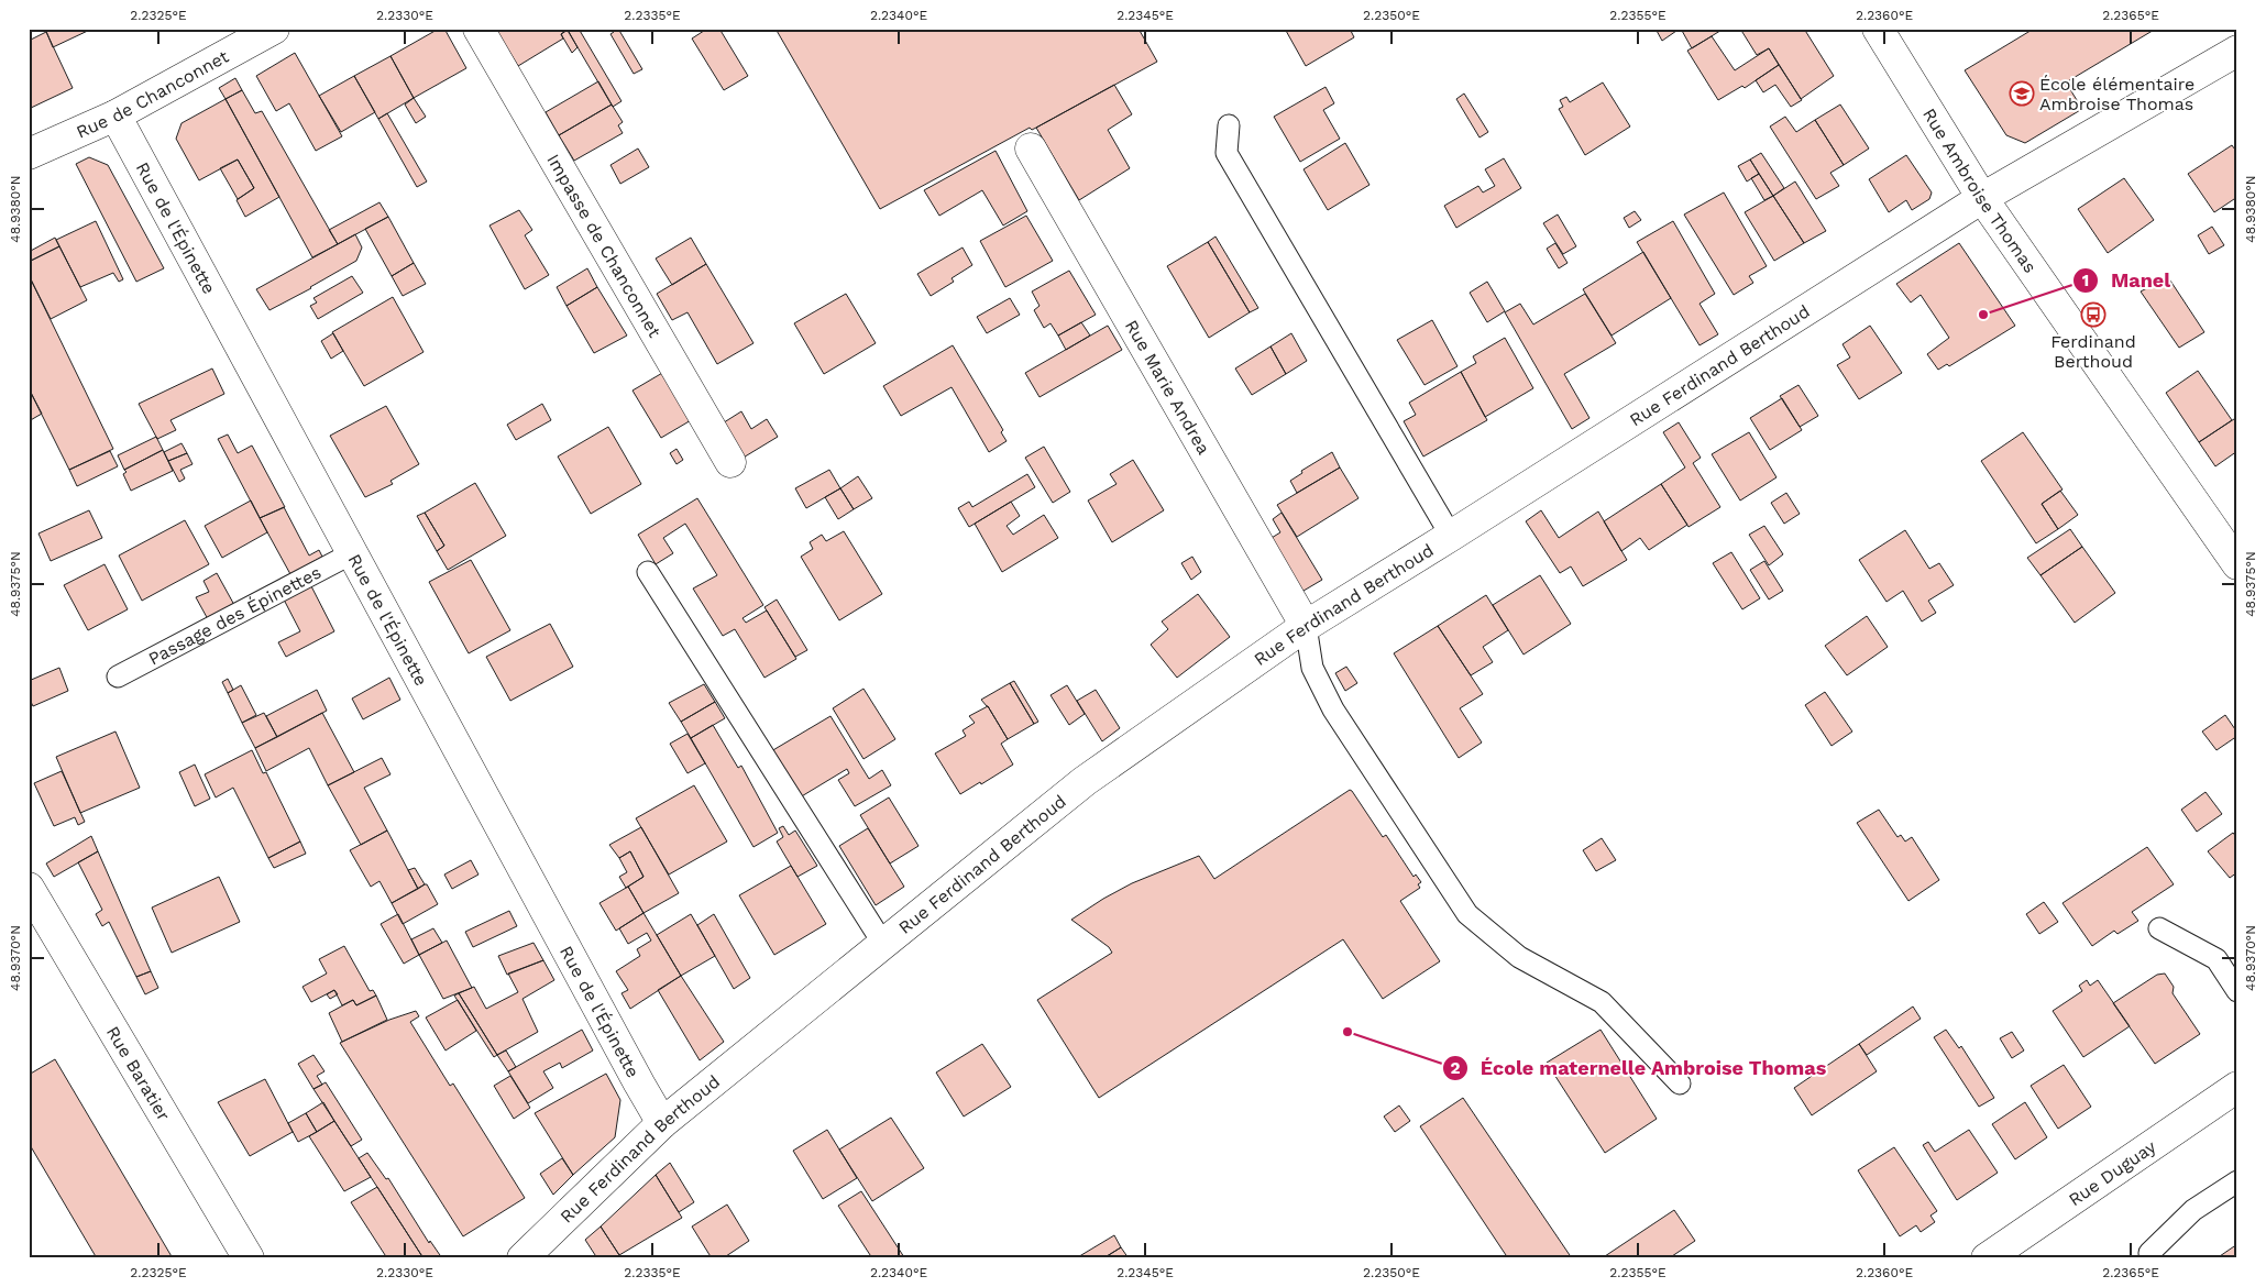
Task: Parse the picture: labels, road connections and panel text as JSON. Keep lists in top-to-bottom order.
{
  "streets": {
    "street": [
      "Rue de Chanconnet",
      "Rue Ambroise Thomas",
      "Rue de l'Épinette",
      "Impasse de Chanconnet",
      "Rue Ferdinand Berthoud",
      "Rue Marie Andrea",
      "Rue Baratier",
      "Rue Duguay"
    ],
    "lane": ["Passage des Épinettes"]
  },
  "crossings": [
    ["Rue de Chanconnet", "Rue de l'Épinette"],
    ["Rue Ambroise Thomas", "Rue Ferdinand Berthoud"],
    ["Rue de l'Épinette", "Rue Ferdinand Berthoud"],
    ["Rue de l'Épinette", "Passage des Épinettes"],
    ["Rue Ferdinand Berthoud", "Rue Marie Andrea"]
  ],
  "places": {
    "school or university": ["École élémentaire Ambroise Thomas"],
    "other": ["Manel", "École maternelle Ambroise Thomas"],
    "bus stop": ["Ferdinand Berthoud"]
  },
  "coordinates": [
    "2.2325°E",
    "2.2330°E",
    "2.2335°E",
    "2.2340°E",
    "2.2345°E",
    "2.2350°E",
    "2.2355°E",
    "2.2360°E",
    "2.2365°E",
    "48.9380°N",
    "48.9375°N",
    "48.9370°N"
  ]
}
